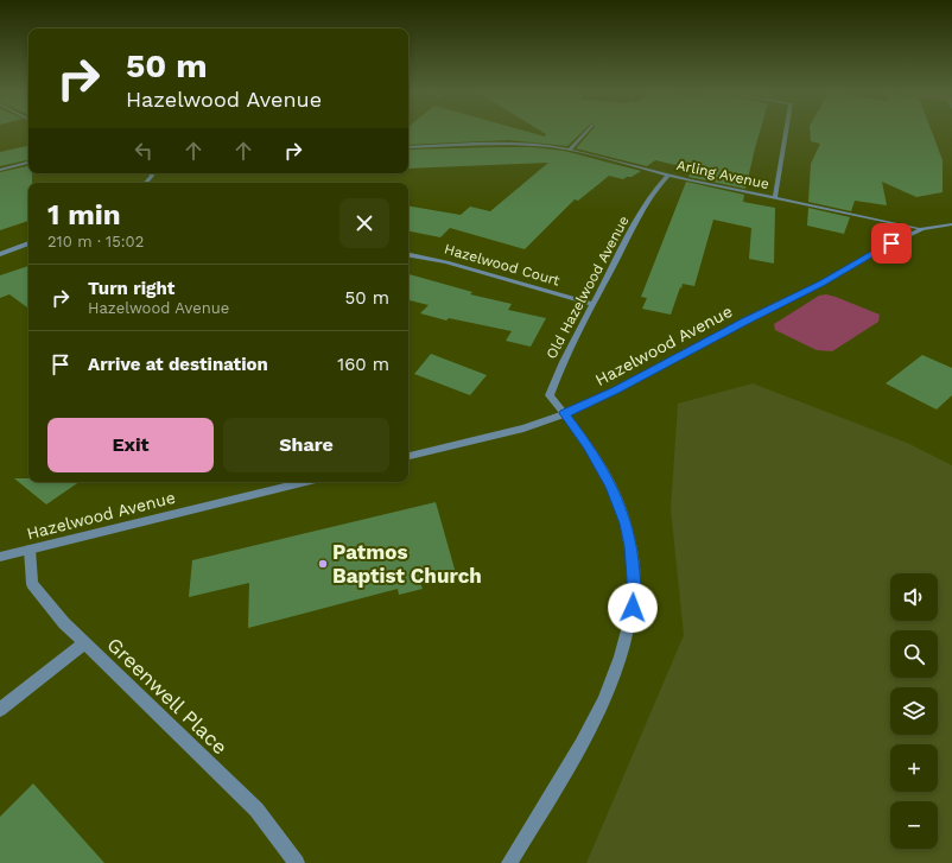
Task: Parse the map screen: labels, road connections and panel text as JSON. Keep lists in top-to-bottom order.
{
  "streets": {
    "street": [
      "Arling Avenue",
      "Hazelwood Court",
      "Old Hazelwood Avenue",
      "Hazelwood Avenue",
      "Greenwell Place"
    ]
  },
  "crossings": [
    ["Arling Avenue", "Old Hazelwood Avenue"],
    ["Arling Avenue", "Hazelwood Avenue"],
    ["Hazelwood Court", "Old Hazelwood Avenue"],
    ["Old Hazelwood Avenue", "Hazelwood Avenue"],
    ["Hazelwood Avenue", "Greenwell Place"]
  ],
  "places": ["Patmos Baptist Church"],
  "page": {
    "turn": ["50 m", "Hazelwood Avenue"],
    "heading": ["1 min", "210 m · 15:02"],
    "list": [
      {
        "name": "Turn right",
        "note": "Hazelwood Avenue",
        "value": "50 m"
      },
      {
        "name": "Arrive at destination",
        "value": "160 m"
      }
    ],
    "buttons": ["Exit", "Share"],
    "map_buttons": ["+", "−"]
  }
}
